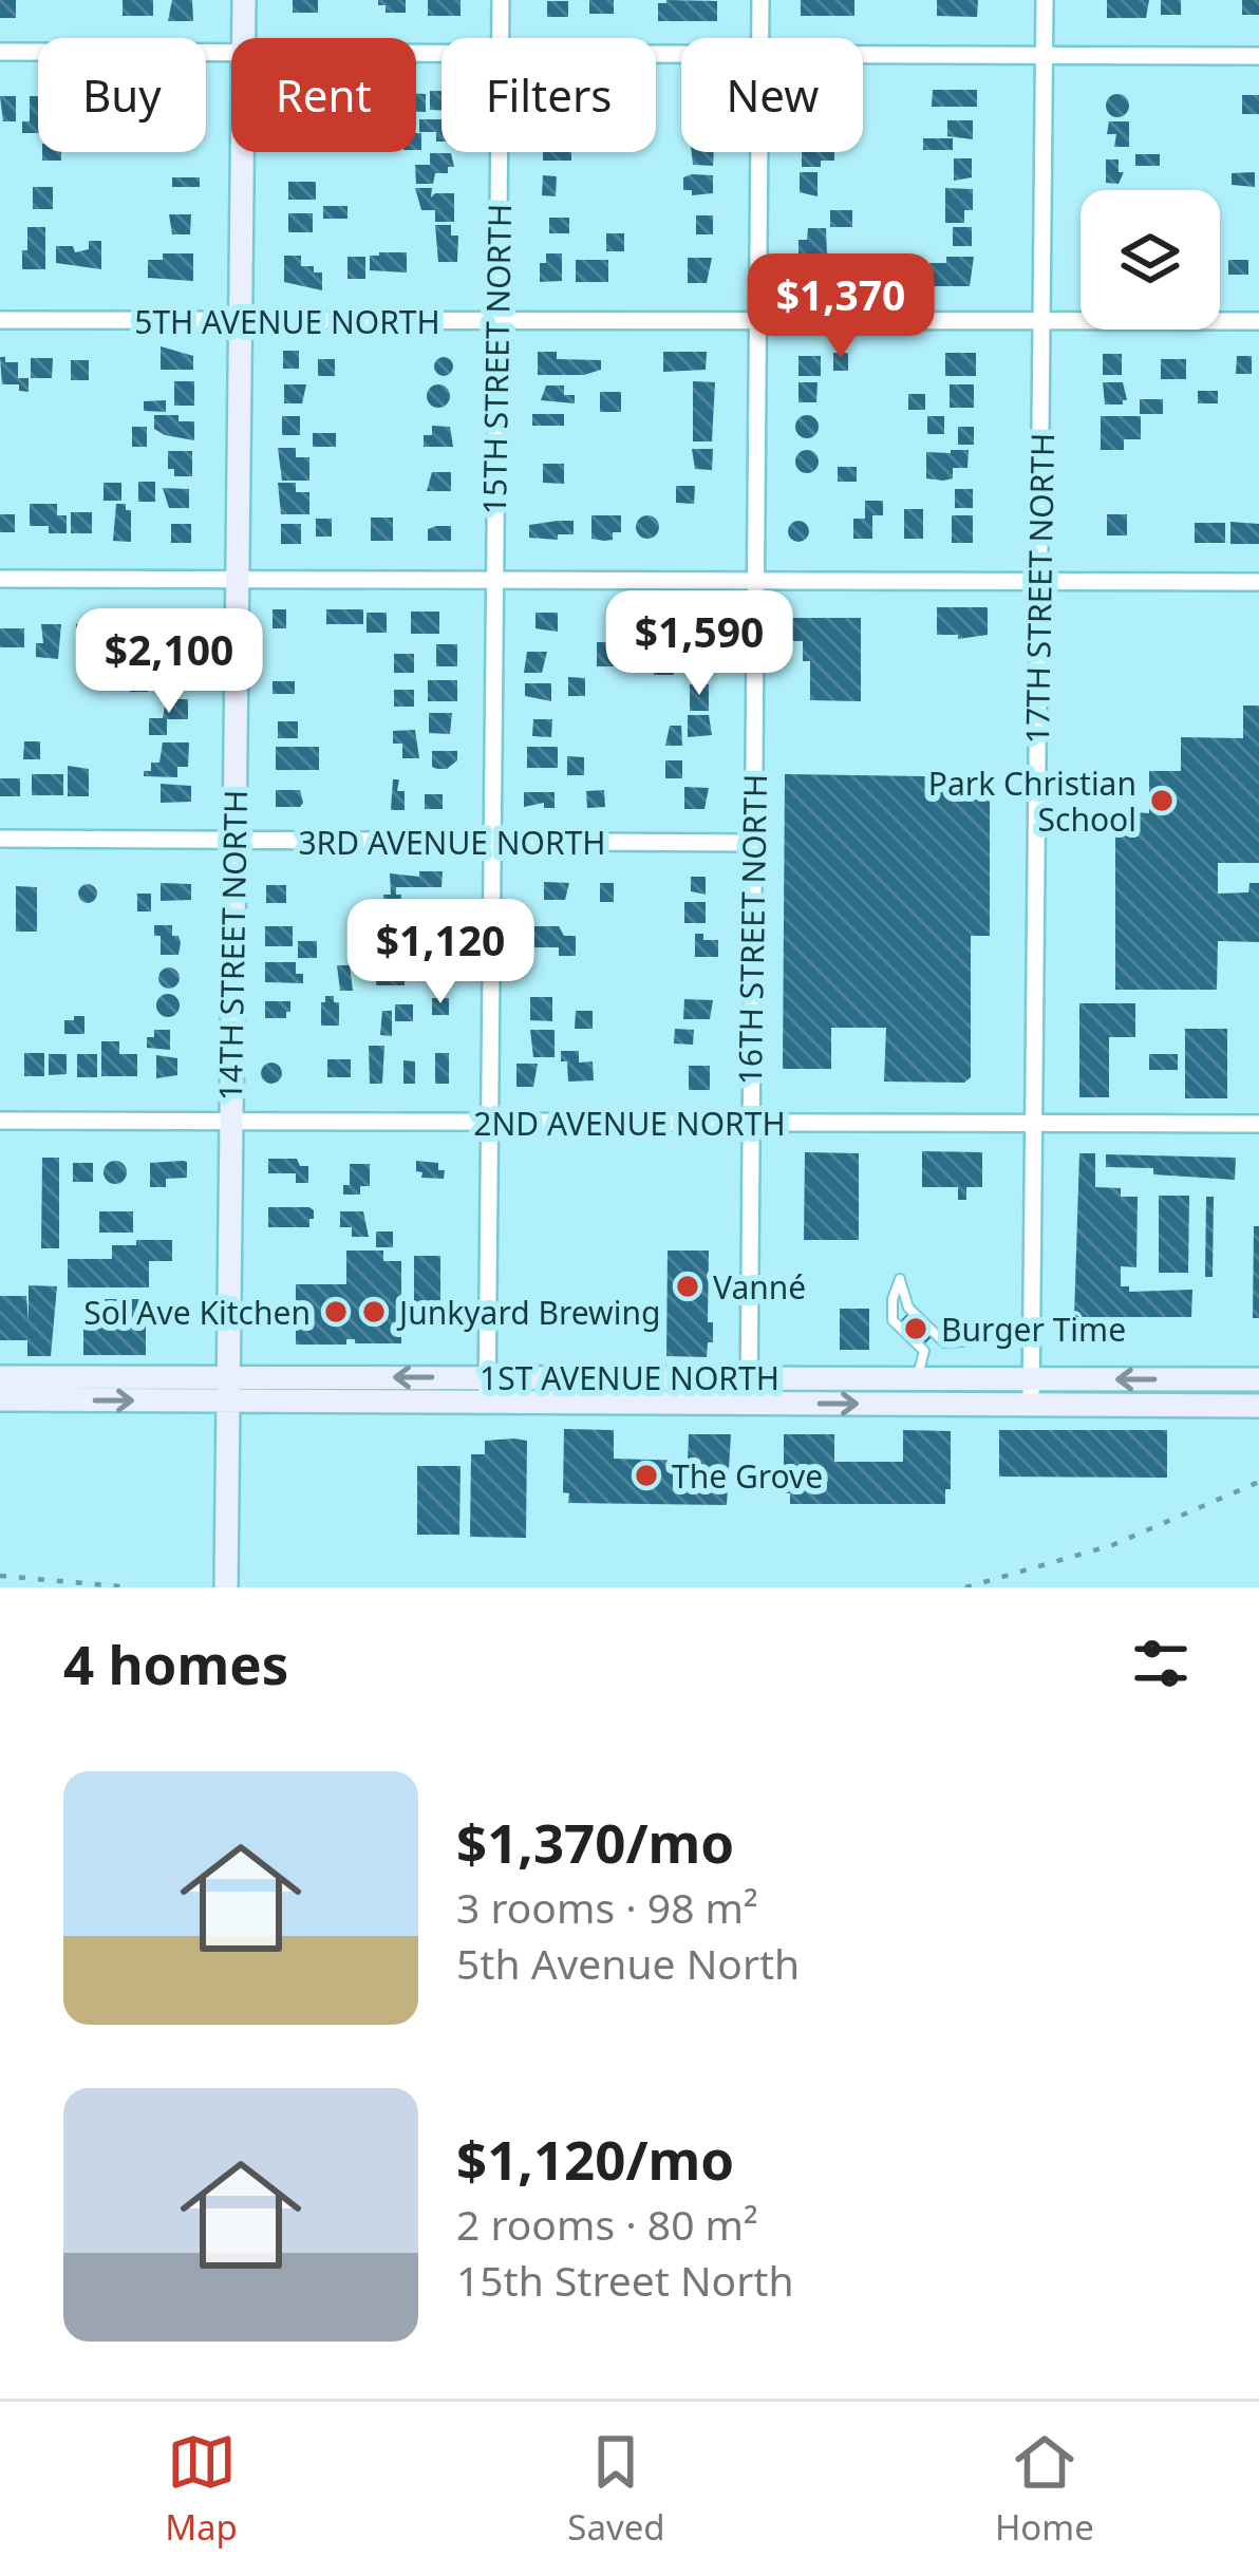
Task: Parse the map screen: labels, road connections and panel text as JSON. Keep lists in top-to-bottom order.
{
  "streets": {
    "main road": ["14TH STREET NORTH", "1ST AVENUE NORTH"],
    "street": [
      "5TH AVENUE NORTH",
      "15TH STREET NORTH",
      "17TH STREET NORTH",
      "3RD AVENUE NORTH",
      "16TH STREET NORTH",
      "2ND AVENUE NORTH"
    ]
  },
  "crossings": [
    ["5TH AVENUE NORTH", "15TH STREET NORTH"],
    ["5TH AVENUE NORTH", "17TH STREET NORTH"],
    ["5TH AVENUE NORTH", "16TH STREET NORTH"],
    ["5TH AVENUE NORTH", "14TH STREET NORTH"],
    ["15TH STREET NORTH", "3RD AVENUE NORTH"],
    ["15TH STREET NORTH", "2ND AVENUE NORTH"],
    ["15TH STREET NORTH", "1ST AVENUE NORTH"],
    ["17TH STREET NORTH", "2ND AVENUE NORTH"],
    ["17TH STREET NORTH", "1ST AVENUE NORTH"],
    ["3RD AVENUE NORTH", "16TH STREET NORTH"],
    ["3RD AVENUE NORTH", "14TH STREET NORTH"],
    ["16TH STREET NORTH", "2ND AVENUE NORTH"],
    ["16TH STREET NORTH", "1ST AVENUE NORTH"],
    ["14TH STREET NORTH", "2ND AVENUE NORTH"],
    ["14TH STREET NORTH", "1ST AVENUE NORTH"]
  ],
  "places": [
    "Park Christian School",
    "Vanné",
    "Sol Ave Kitchen",
    "Junkyard Brewing",
    "Burger Time",
    "The Grove"
  ],
  "page": {
    "chip": [
      "Buy",
      "Rent",
      "Filters",
      "New"
    ],
    "price": [
      "$1,370",
      "$1,590",
      "$2,100",
      "$1,120"
    ],
    "heading": "4 homes",
    "list": [
      {
        "name": "$1,370/mo",
        "note": "3 rooms · 98 m² · 5th Avenue North"
      },
      {
        "name": "$1,120/mo",
        "note": "2 rooms · 80 m² · 15th Street North"
      }
    ],
    "tabs": ["Map", "Saved", "Home"]
  }
}
